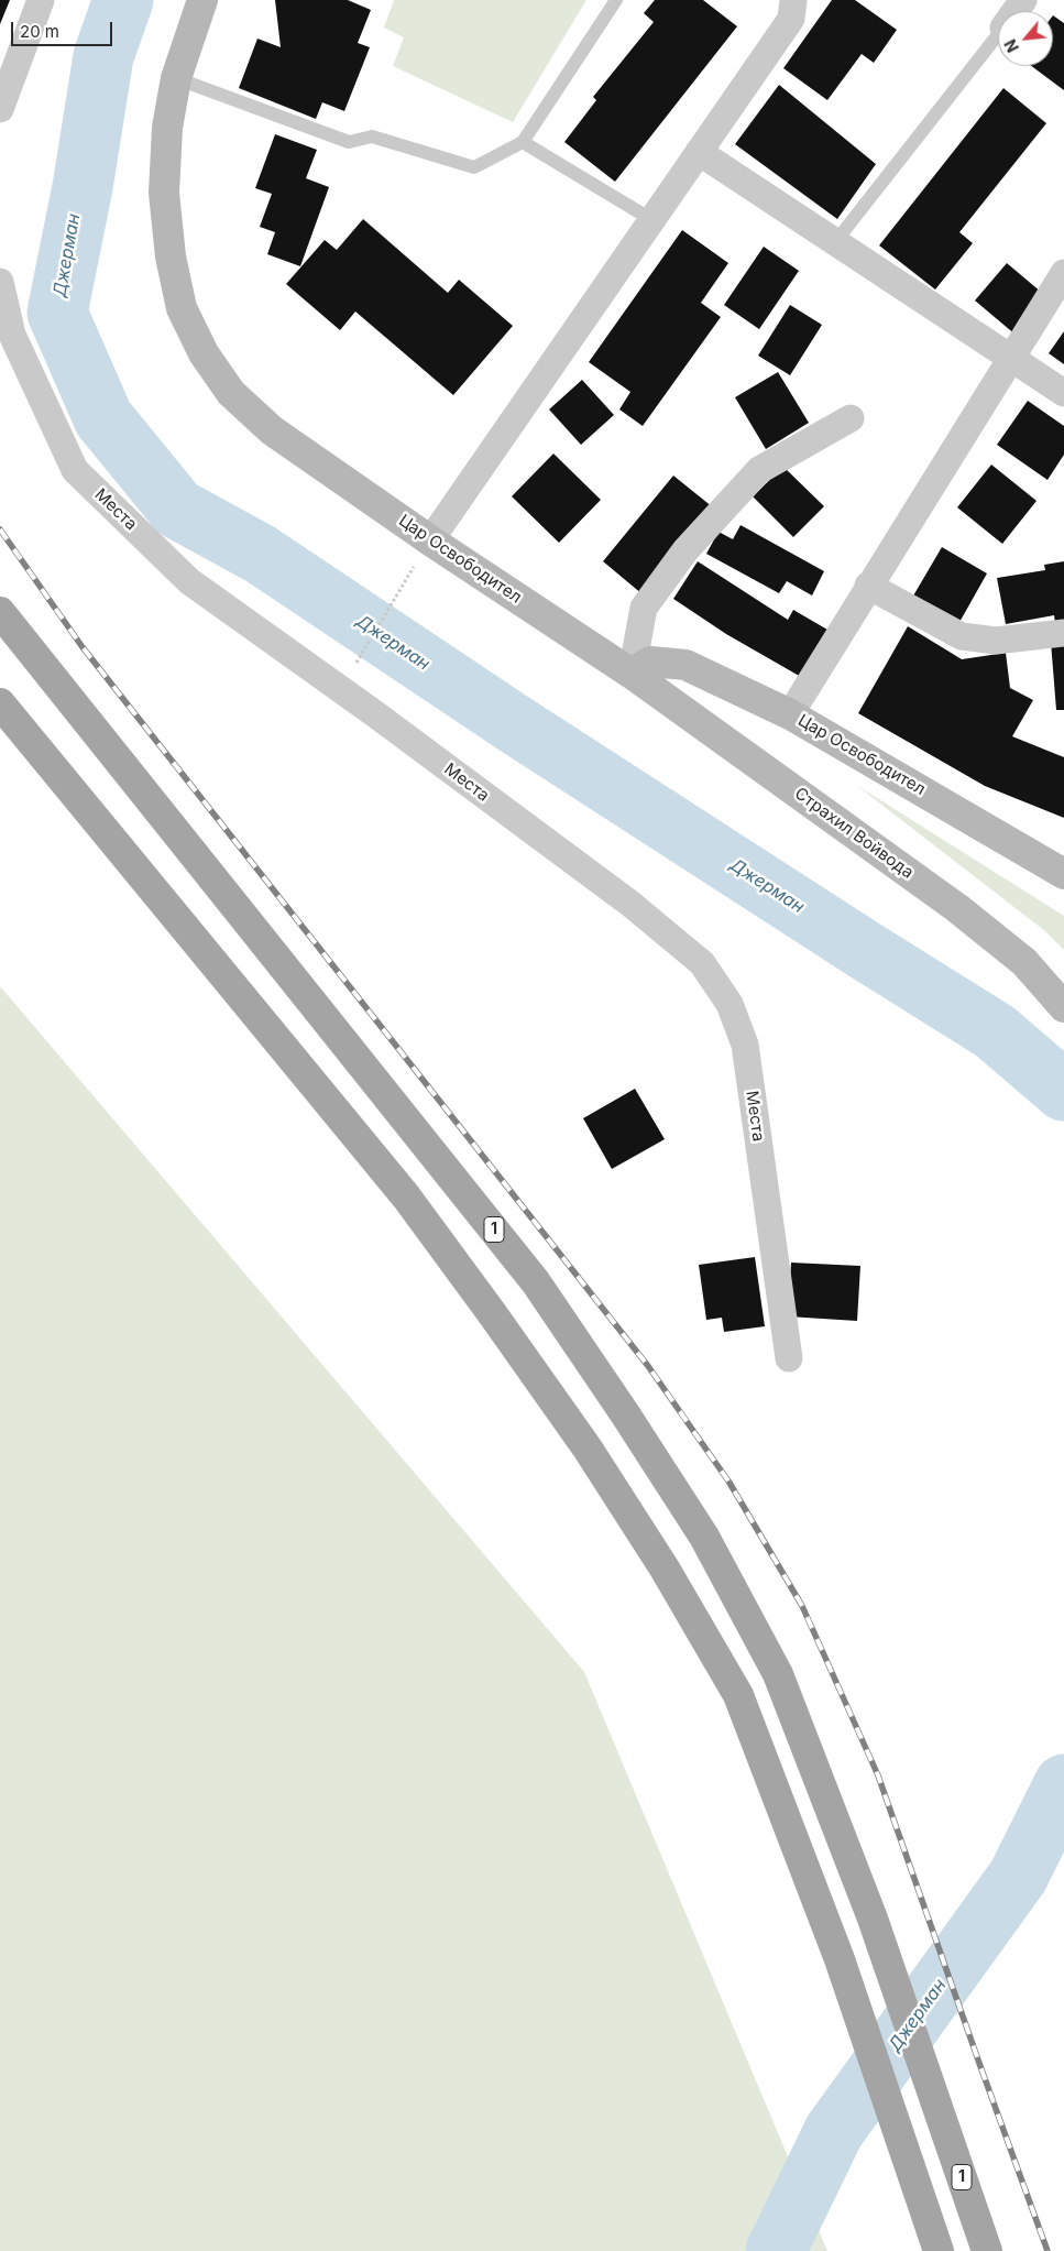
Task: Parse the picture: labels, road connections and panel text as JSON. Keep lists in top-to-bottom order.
{
  "streets": {
    "main road": ["1"],
    "street": ["Места", "Цар Освободител", "Страхил Войвода"]
  },
  "crossings": [
    ["Цар Освободител", "Страхил Войвода"]
  ],
  "water": ["Джерман"],
  "scale_bar": "20 m",
  "north": "bottom left"
}
